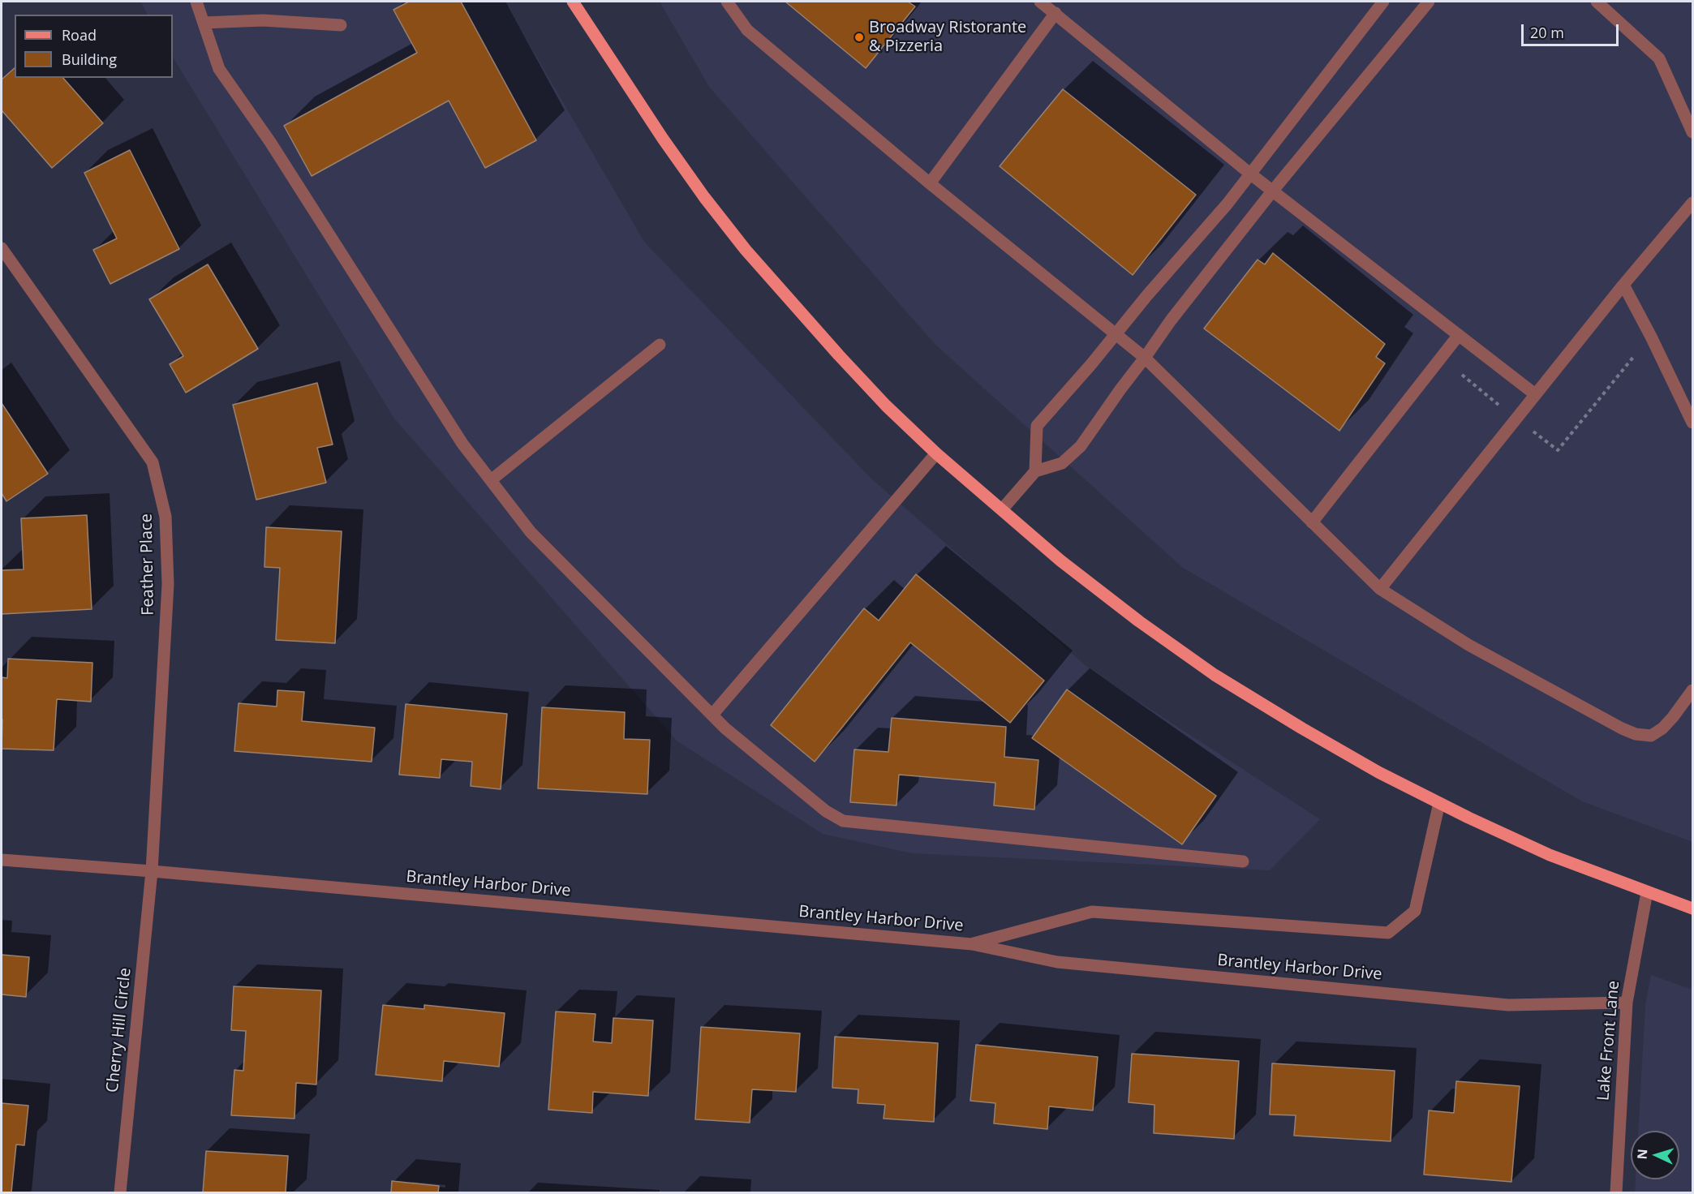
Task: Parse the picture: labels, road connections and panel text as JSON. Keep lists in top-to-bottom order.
{
  "streets": {
    "street": [
      "Feather Place",
      "Brantley Harbor Drive",
      "Cherry Hill Circle",
      "Lake Front Lane"
    ]
  },
  "crossings": [
    ["Feather Place", "Brantley Harbor Drive"],
    ["Feather Place", "Cherry Hill Circle"],
    ["Brantley Harbor Drive", "Cherry Hill Circle"],
    ["Brantley Harbor Drive", "Lake Front Lane"]
  ],
  "places": ["Broadway Ristorante & Pizzeria"],
  "legend": ["Road", "Building"],
  "scale_bar": "20 m",
  "north": "left"
}
